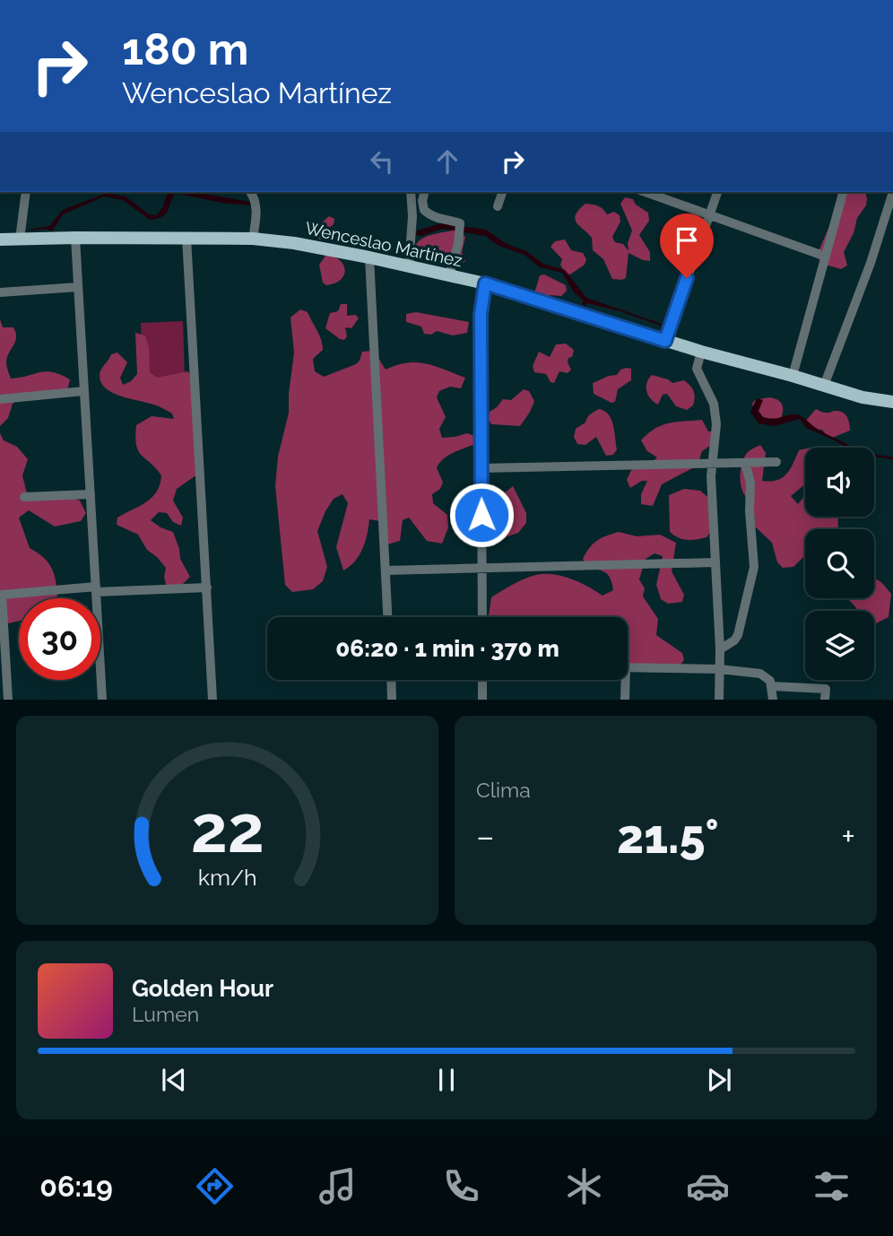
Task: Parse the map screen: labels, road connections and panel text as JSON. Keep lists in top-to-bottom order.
{
  "streets": {
    "main road": ["Wenceslao Martínez"]
  },
  "page": {
    "turn": ["180 m", "Wenceslao Martínez"],
    "limit": "30",
    "trip": "06:20 · 1 min · 370 m",
    "tile": "Clima",
    "heat": ["−", "21.5°", "+"],
    "song": ["Golden Hour", "Lumen"],
    "tabs": "06:19",
    "gauge": ["22", "km/h"]
  }
}
